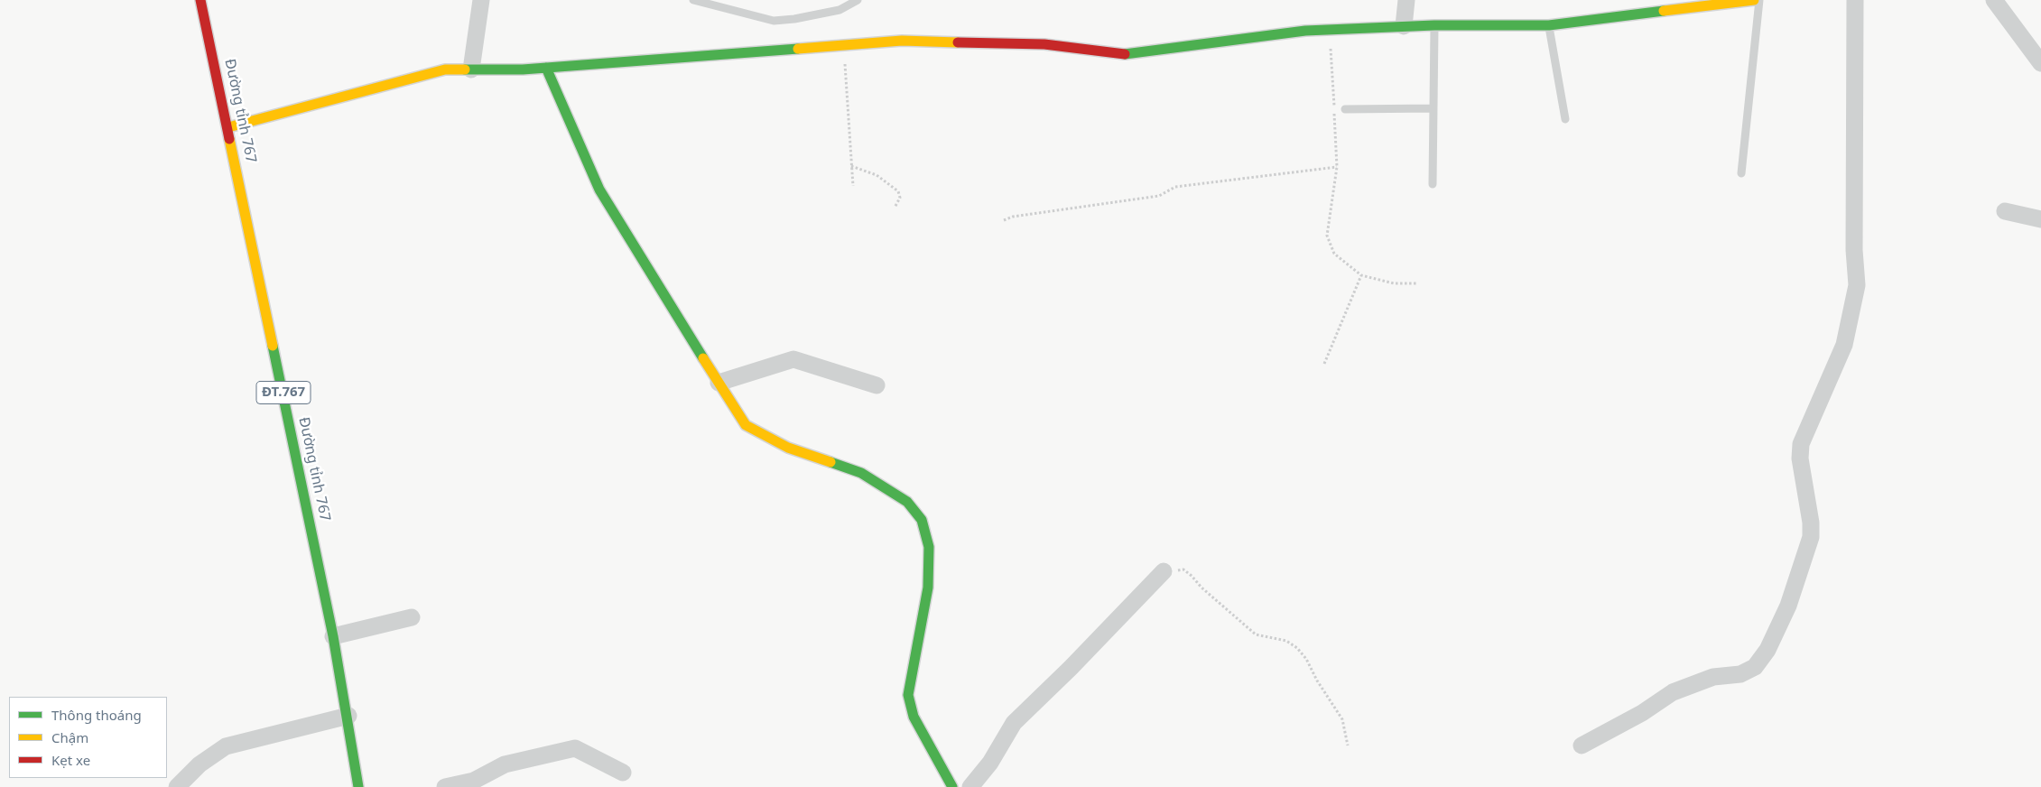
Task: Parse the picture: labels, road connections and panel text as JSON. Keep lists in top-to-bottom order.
{
  "streets": {
    "street": ["Đường tỉnh 767", "ĐT.767"]
  },
  "legend": ["Thông thoáng", "Chậm", "Kẹt xe"]
}
